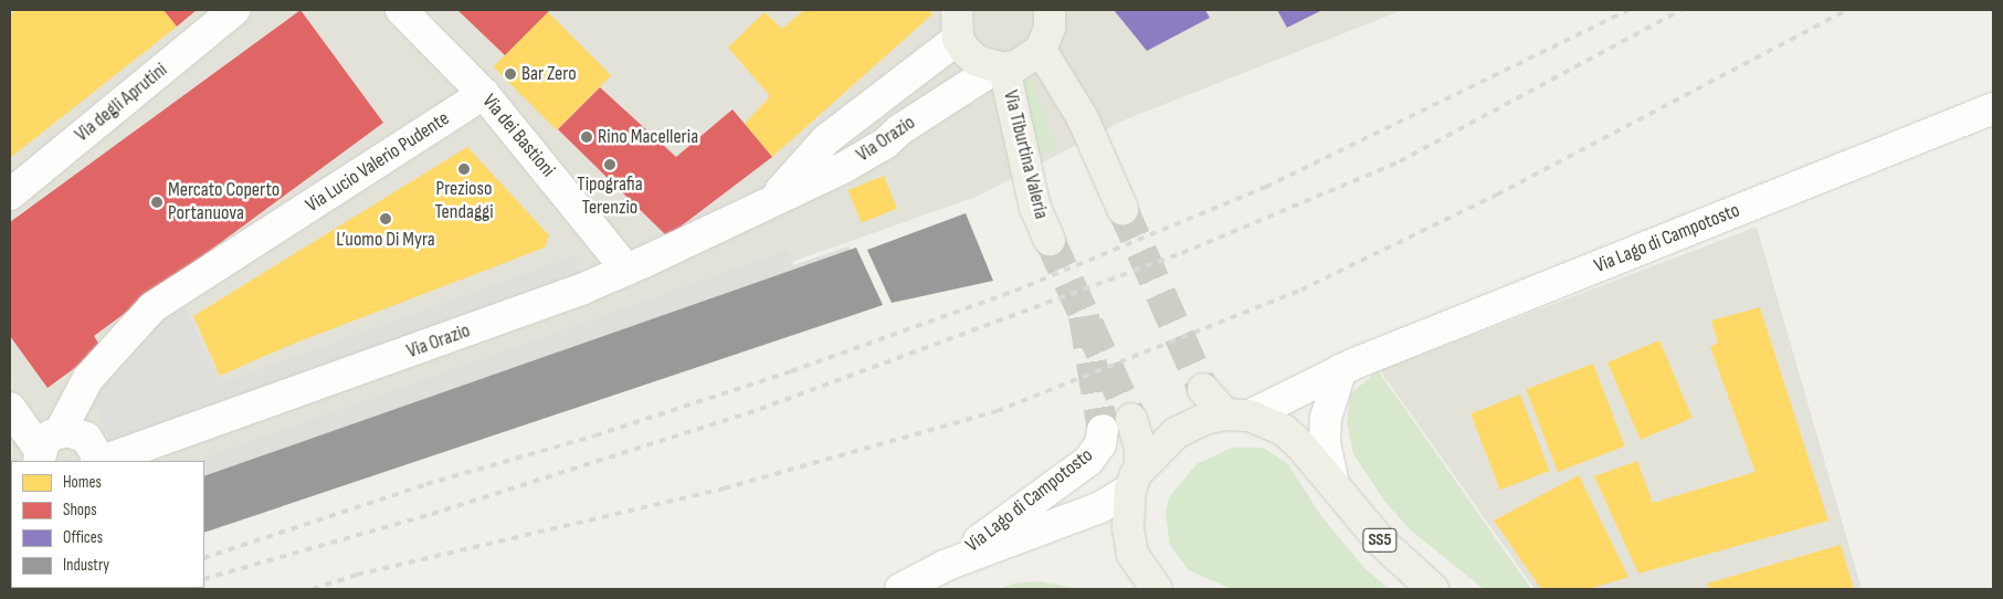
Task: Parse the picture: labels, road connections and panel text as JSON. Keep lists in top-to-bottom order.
{
  "streets": {
    "main road": ["Via Tiburtina Valeria", "SS5"],
    "street": [
      "Via degli Aprutini",
      "Via dei Bastioni",
      "Via Orazio",
      "Via Lucio Valerio Pudente",
      "Via Lago di Campotosto"
    ]
  },
  "crossings": [
    ["Via dei Bastioni", "Via Orazio"],
    ["Via dei Bastioni", "Via Lucio Valerio Pudente"],
    ["Via Orazio", "Via Tiburtina Valeria"],
    ["Via Lago di Campotosto", "SS5"]
  ],
  "places": [
    "Bar Zero",
    "Rino Macelleria",
    "Tipografia Terenzio",
    "Prezioso Tendaggi",
    "Mercato Coperto Portanuova",
    "L’uomo Di Myra"
  ],
  "legend": [
    "Homes",
    "Shops",
    "Offices",
    "Industry"
  ]
}
